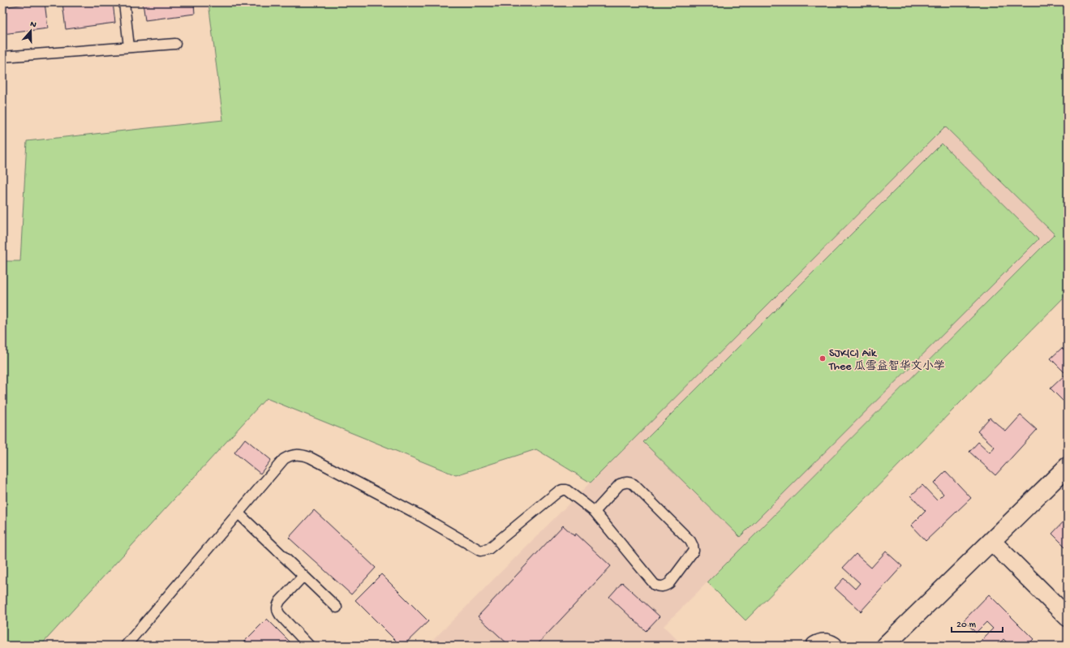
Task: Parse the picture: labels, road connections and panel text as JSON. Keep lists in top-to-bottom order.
{
  "places": ["SJK(C) Aik Thee 瓜雪益智华文小学"],
  "scale_bar": "20 m",
  "north": "top"
}
